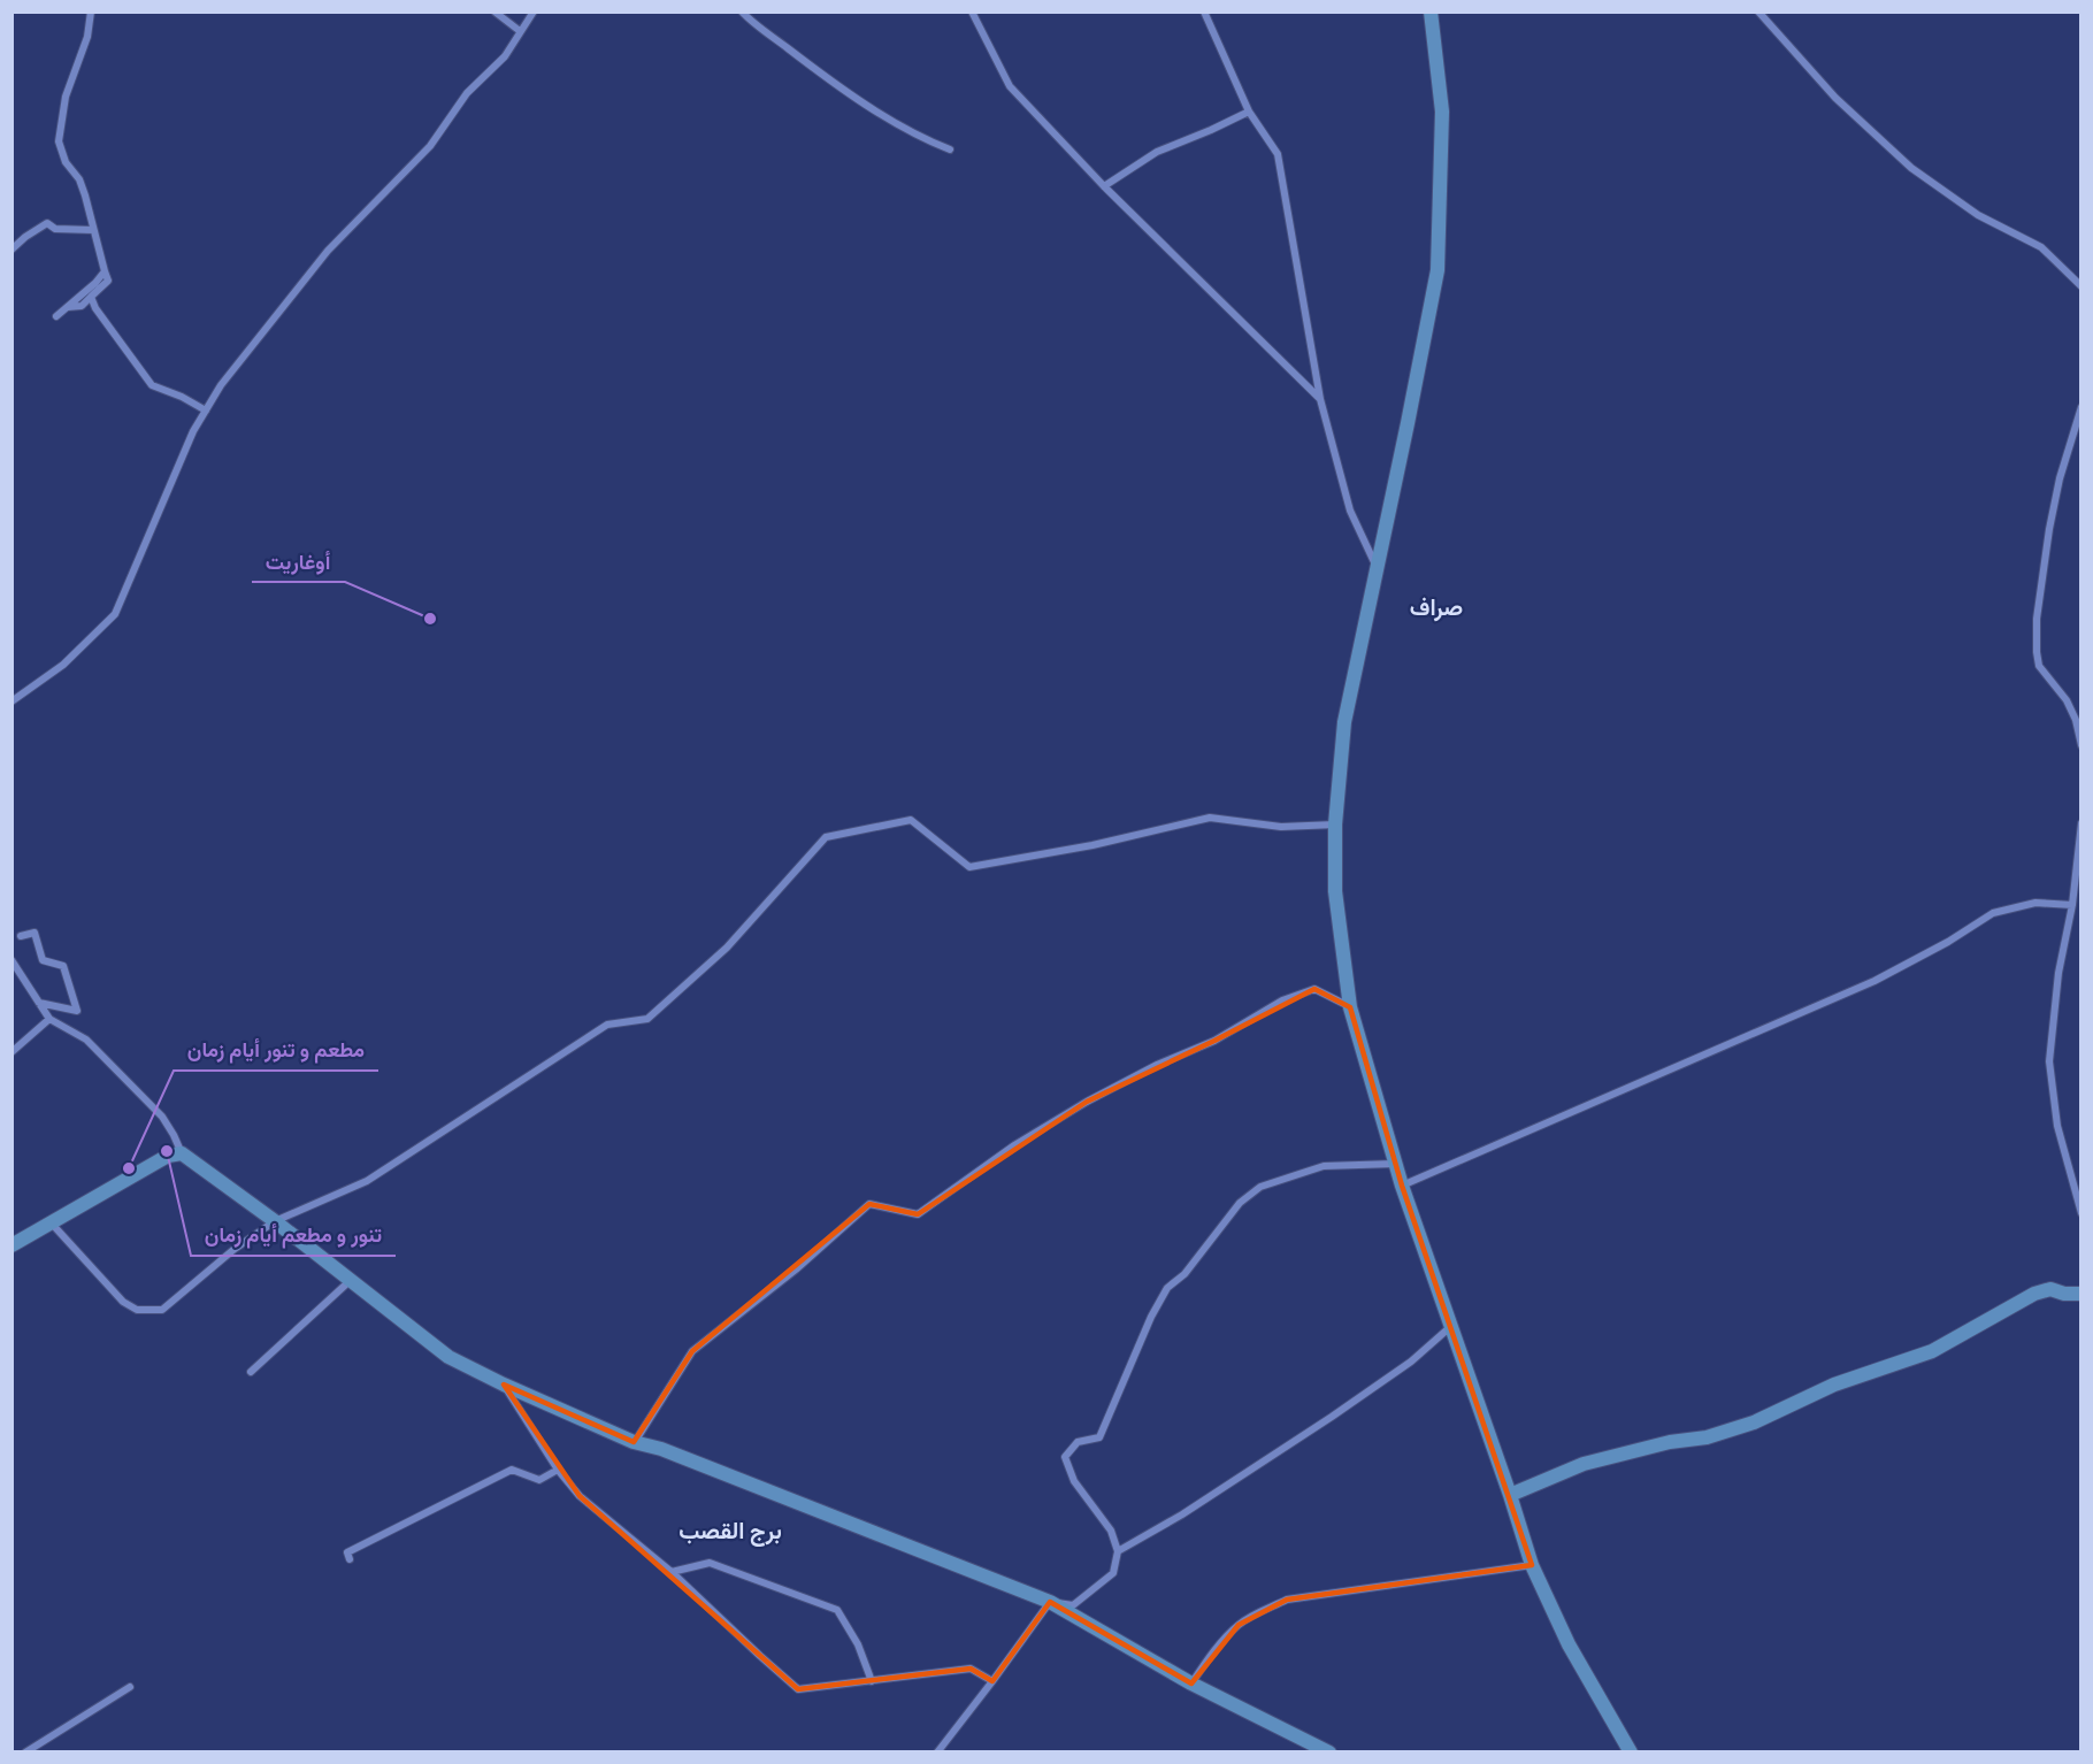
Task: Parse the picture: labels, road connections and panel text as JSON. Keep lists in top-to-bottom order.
{
  "districts": ["صراف", "برج القصب"],
  "places": ["أوغاريت", "تنور و مطعم أيام زمان", "مطعم و تنور أيام زمان"]
}
